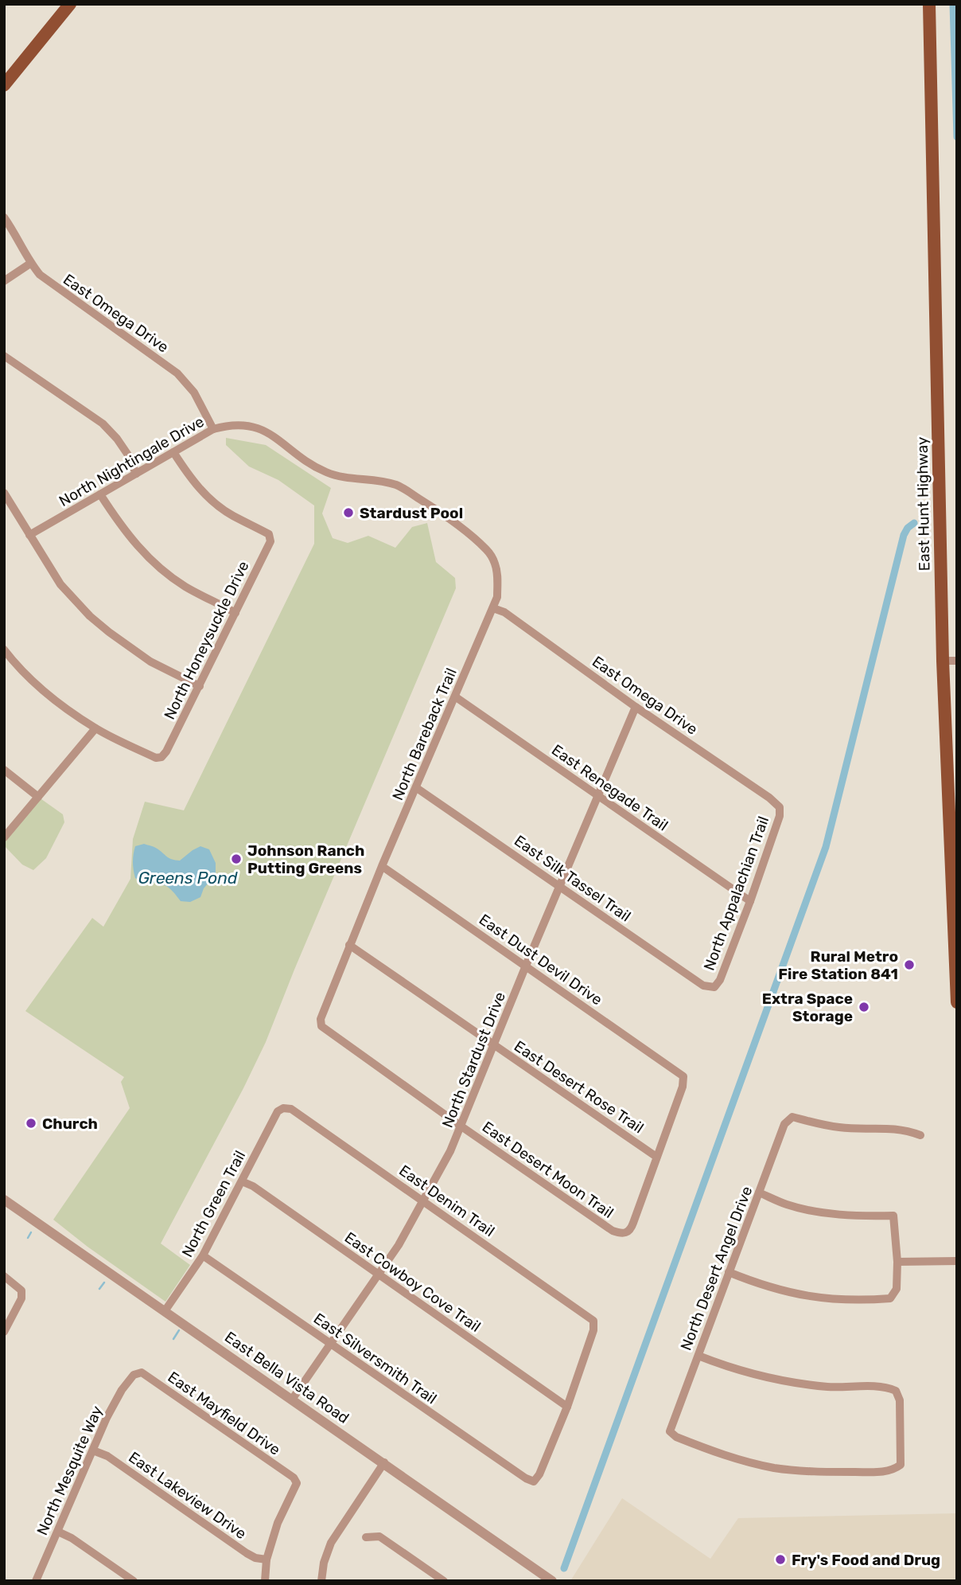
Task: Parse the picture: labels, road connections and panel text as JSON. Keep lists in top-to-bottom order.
{
  "streets": {
    "main road": ["East Hunt Highway"],
    "street": [
      "East Omega Drive",
      "North Nightingale Drive",
      "North Honeysuckle Drive",
      "North Bareback Trail",
      "East Renegade Trail",
      "East Silk Tassel Trail",
      "North Appalachian Trail",
      "East Dust Devil Drive",
      "North Stardust Drive",
      "East Desert Rose Trail",
      "East Desert Moon Trail",
      "East Denim Trail",
      "North Green Trail",
      "North Desert Angel Drive",
      "East Cowboy Cove Trail",
      "East Silversmith Trail",
      "East Bella Vista Road",
      "East Mayfield Drive",
      "North Mesquite Way",
      "East Lakeview Drive"
    ]
  },
  "crossings": [
    ["East Omega Drive", "North Nightingale Drive"],
    ["East Omega Drive", "North Bareback Trail"],
    ["East Omega Drive", "North Appalachian Trail"],
    ["East Omega Drive", "North Stardust Drive"],
    ["North Nightingale Drive", "North Honeysuckle Drive"],
    ["North Nightingale Drive", "North Bareback Trail"],
    ["North Bareback Trail", "East Renegade Trail"],
    ["North Bareback Trail", "East Silk Tassel Trail"],
    ["North Bareback Trail", "East Dust Devil Drive"],
    ["North Bareback Trail", "East Desert Rose Trail"],
    ["North Bareback Trail", "East Desert Moon Trail"],
    ["East Renegade Trail", "North Appalachian Trail"],
    ["East Renegade Trail", "North Stardust Drive"],
    ["East Silk Tassel Trail", "North Appalachian Trail"],
    ["East Silk Tassel Trail", "North Stardust Drive"],
    ["East Dust Devil Drive", "North Stardust Drive"],
    ["East Dust Devil Drive", "East Desert Rose Trail"],
    ["East Dust Devil Drive", "East Desert Moon Trail"],
    ["North Stardust Drive", "East Desert Rose Trail"],
    ["North Stardust Drive", "East Desert Moon Trail"],
    ["North Stardust Drive", "East Denim Trail"],
    ["North Stardust Drive", "East Cowboy Cove Trail"],
    ["North Stardust Drive", "East Silversmith Trail"],
    ["North Stardust Drive", "East Bella Vista Road"],
    ["East Desert Rose Trail", "East Desert Moon Trail"],
    ["East Denim Trail", "North Green Trail"],
    ["East Denim Trail", "East Cowboy Cove Trail"],
    ["East Denim Trail", "East Silversmith Trail"],
    ["North Green Trail", "East Cowboy Cove Trail"],
    ["North Green Trail", "East Silversmith Trail"],
    ["North Green Trail", "East Bella Vista Road"],
    ["East Cowboy Cove Trail", "East Silversmith Trail"],
    ["East Mayfield Drive", "North Mesquite Way"],
    ["East Mayfield Drive", "East Lakeview Drive"],
    ["North Mesquite Way", "East Lakeview Drive"]
  ],
  "water": ["Greens Pond"],
  "places": [
    "Stardust Pool",
    "Johnson Ranch Putting Greens",
    "Rural Metro Fire Station 841",
    "Extra Space Storage",
    "Church",
    "Fry's Food and Drug"
  ]
}
